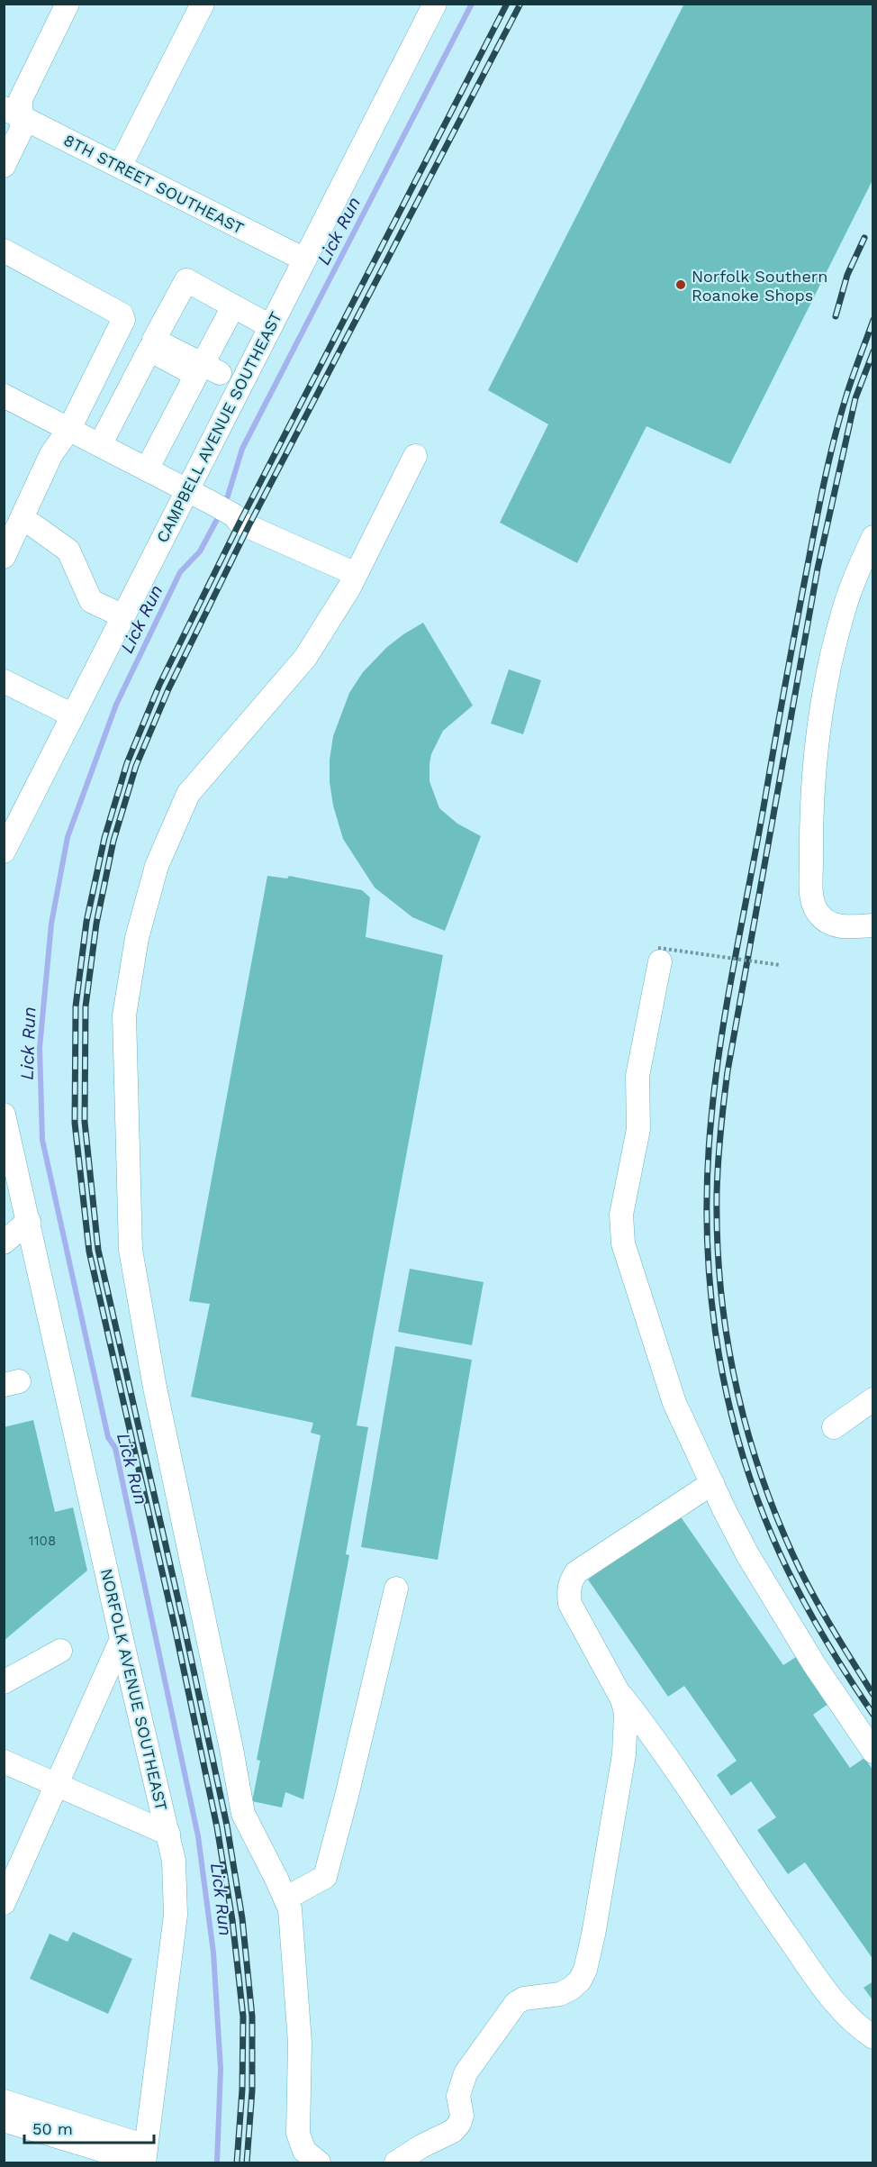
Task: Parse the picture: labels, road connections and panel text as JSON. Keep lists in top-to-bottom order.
{
  "streets": {
    "street": ["8TH STREET SOUTHEAST", "CAMPBELL AVENUE SOUTHEAST", "NORFOLK AVENUE SOUTHEAST"]
  },
  "crossings": [
    ["8TH STREET SOUTHEAST", "CAMPBELL AVENUE SOUTHEAST"]
  ],
  "water": ["Lick Run"],
  "places": ["Norfolk Southern Roanoke Shops"],
  "house_numbers": ["1108"],
  "scale_bar": "50 m"
}
